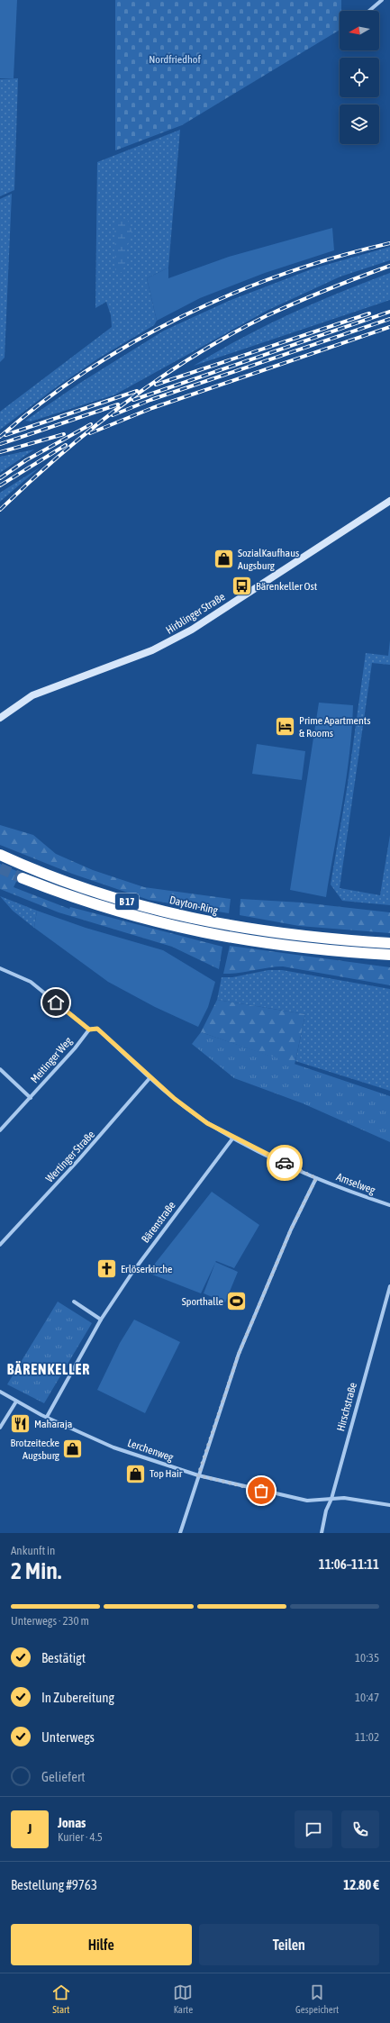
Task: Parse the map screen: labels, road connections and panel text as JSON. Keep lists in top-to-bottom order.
{
  "streets": {
    "highway": ["B 17", "Dayton-Ring"],
    "street": [
      "Hirblinger Straße",
      "Meitinger Weg",
      "Wertinger Straße",
      "Amselweg",
      "Bärenstraße",
      "Hirschstraße",
      "Lerchenweg"
    ]
  },
  "crossings": [
    ["Wertinger Straße", "Amselweg"],
    ["Amselweg", "Bärenstraße"],
    ["Bärenstraße", "Lerchenweg"],
    ["Hirschstraße", "Lerchenweg"]
  ],
  "districts": ["BÄRENKELLER"],
  "parks": ["Nordfriedhof"],
  "places": {
    "shop": ["SozialKaufhaus Augsburg", "Brotzeitecke Augsburg", "Top Hair"],
    "bus stop": ["Bärenkeller Ost"],
    "hotel": ["Prime Apartments & Rooms"],
    "church": ["Erlöserkirche"],
    "sports": ["Sporthalle"],
    "restaurant": ["Maharaja"]
  },
  "north": "left",
  "page": {
    "heading": ["2 Min.", "Ankunft in", "11:06–11:11"],
    "panel": [
      "Jonas",
      "Kurier · 4.5",
      "Bestellung #9763",
      "12.80 €"
    ],
    "bar": "Unterwegs · 230 m",
    "list": [
      ["Bestätigt", "10:35"],
      ["In Zubereitung", "10:47"],
      ["Unterwegs", "11:02"],
      "Geliefert"
    ],
    "round": "J",
    "buttons": ["Hilfe", "Teilen"],
    "tabs": ["Start", "Karte", "Gespeichert"]
  }
}
